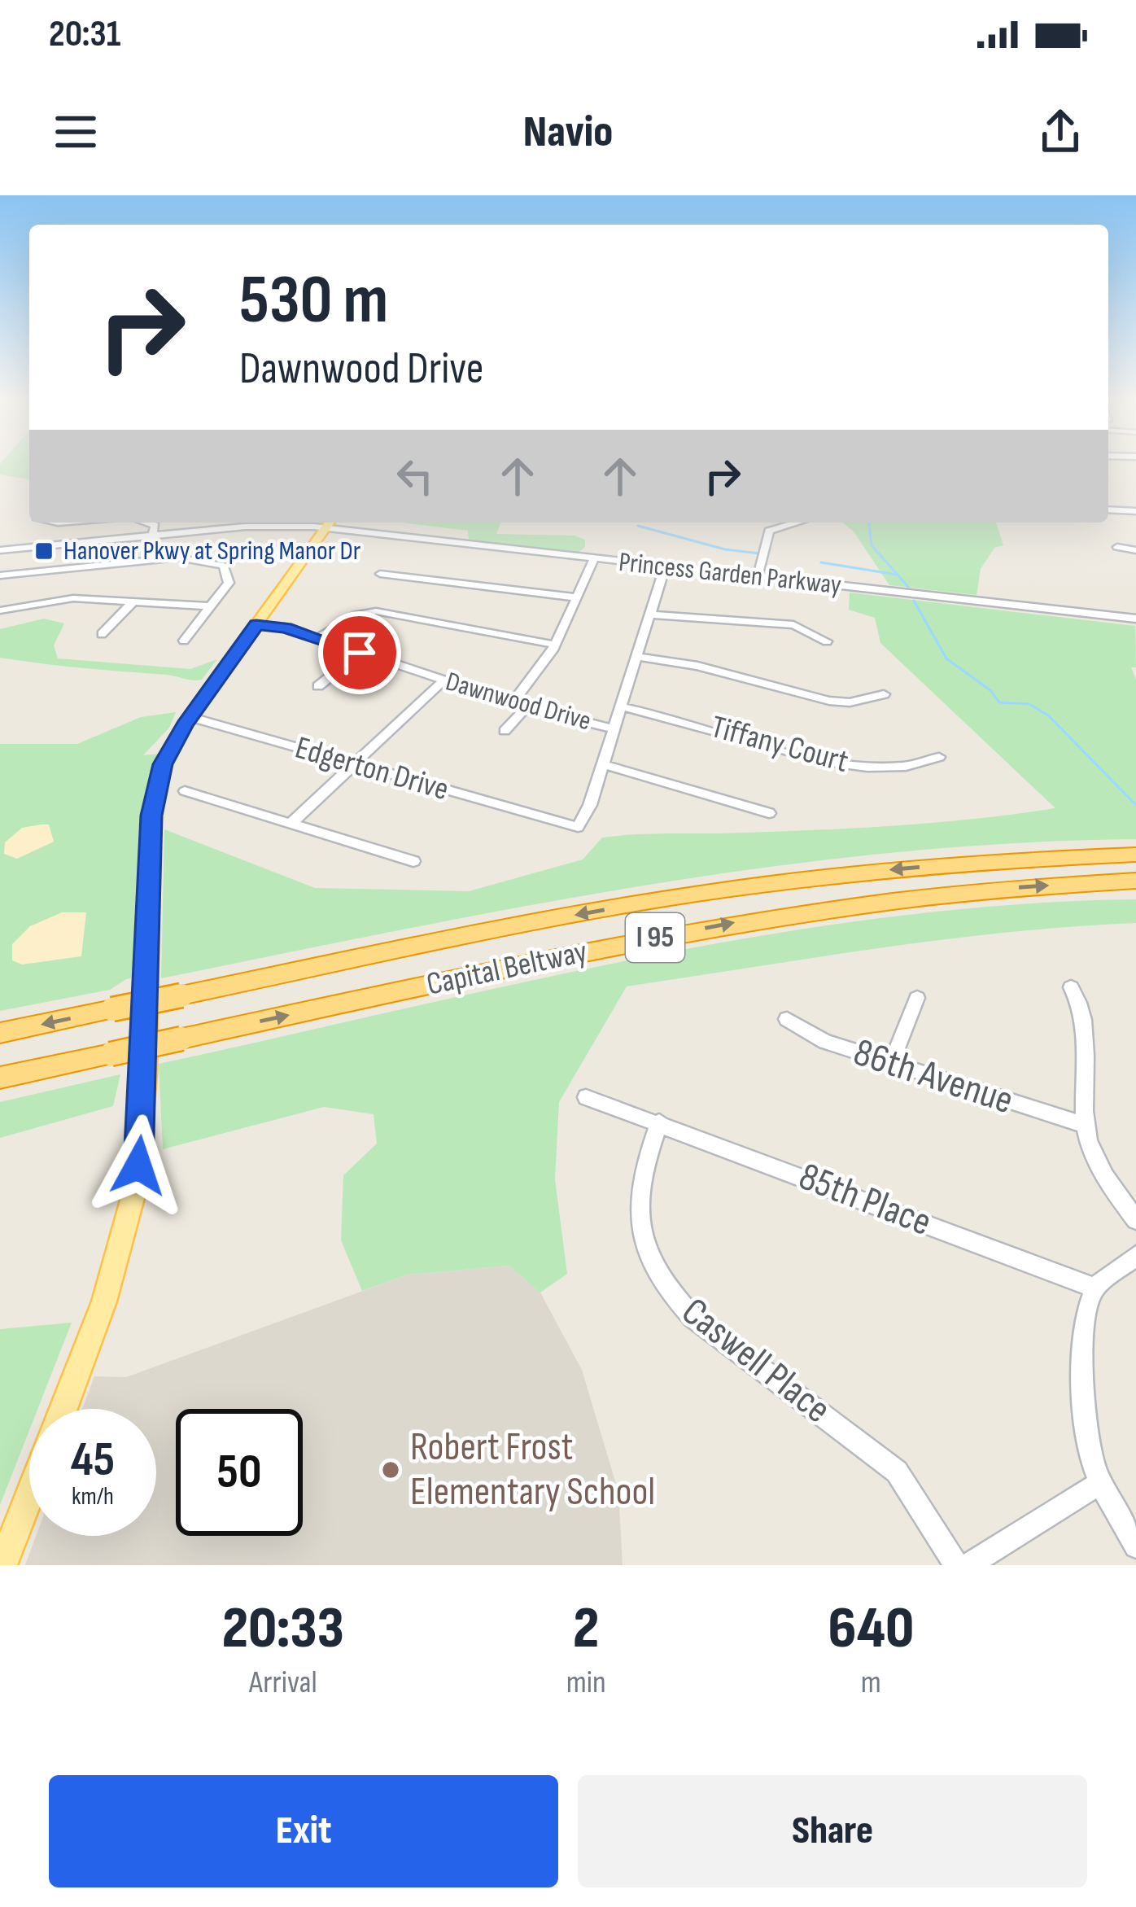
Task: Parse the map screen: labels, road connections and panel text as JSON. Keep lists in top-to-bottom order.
{
  "streets": {
    "highway": ["I 95", "Capital Beltway"],
    "street": [
      "Princess Garden Parkway",
      "Dawnwood Drive",
      "Tiffany Court",
      "Edgerton Drive",
      "86th Avenue",
      "85th Place",
      "Caswell Place"
    ]
  },
  "crossings": [
    ["85th Place", "Caswell Place"]
  ],
  "places": {
    "transit": ["Hanover Pkwy at Spring Manor Dr"],
    "other": ["Robert Frost Elementary School"]
  },
  "page": {
    "status": "20:31",
    "header": "Navio",
    "turn": ["530 m", "Dawnwood Drive"],
    "speed": "45 km/h",
    "limit": "50",
    "eta": [
      "20:33",
      "Arrival",
      "2",
      "min",
      "640",
      "m"
    ],
    "buttons": ["Exit", "Share"]
  }
}
